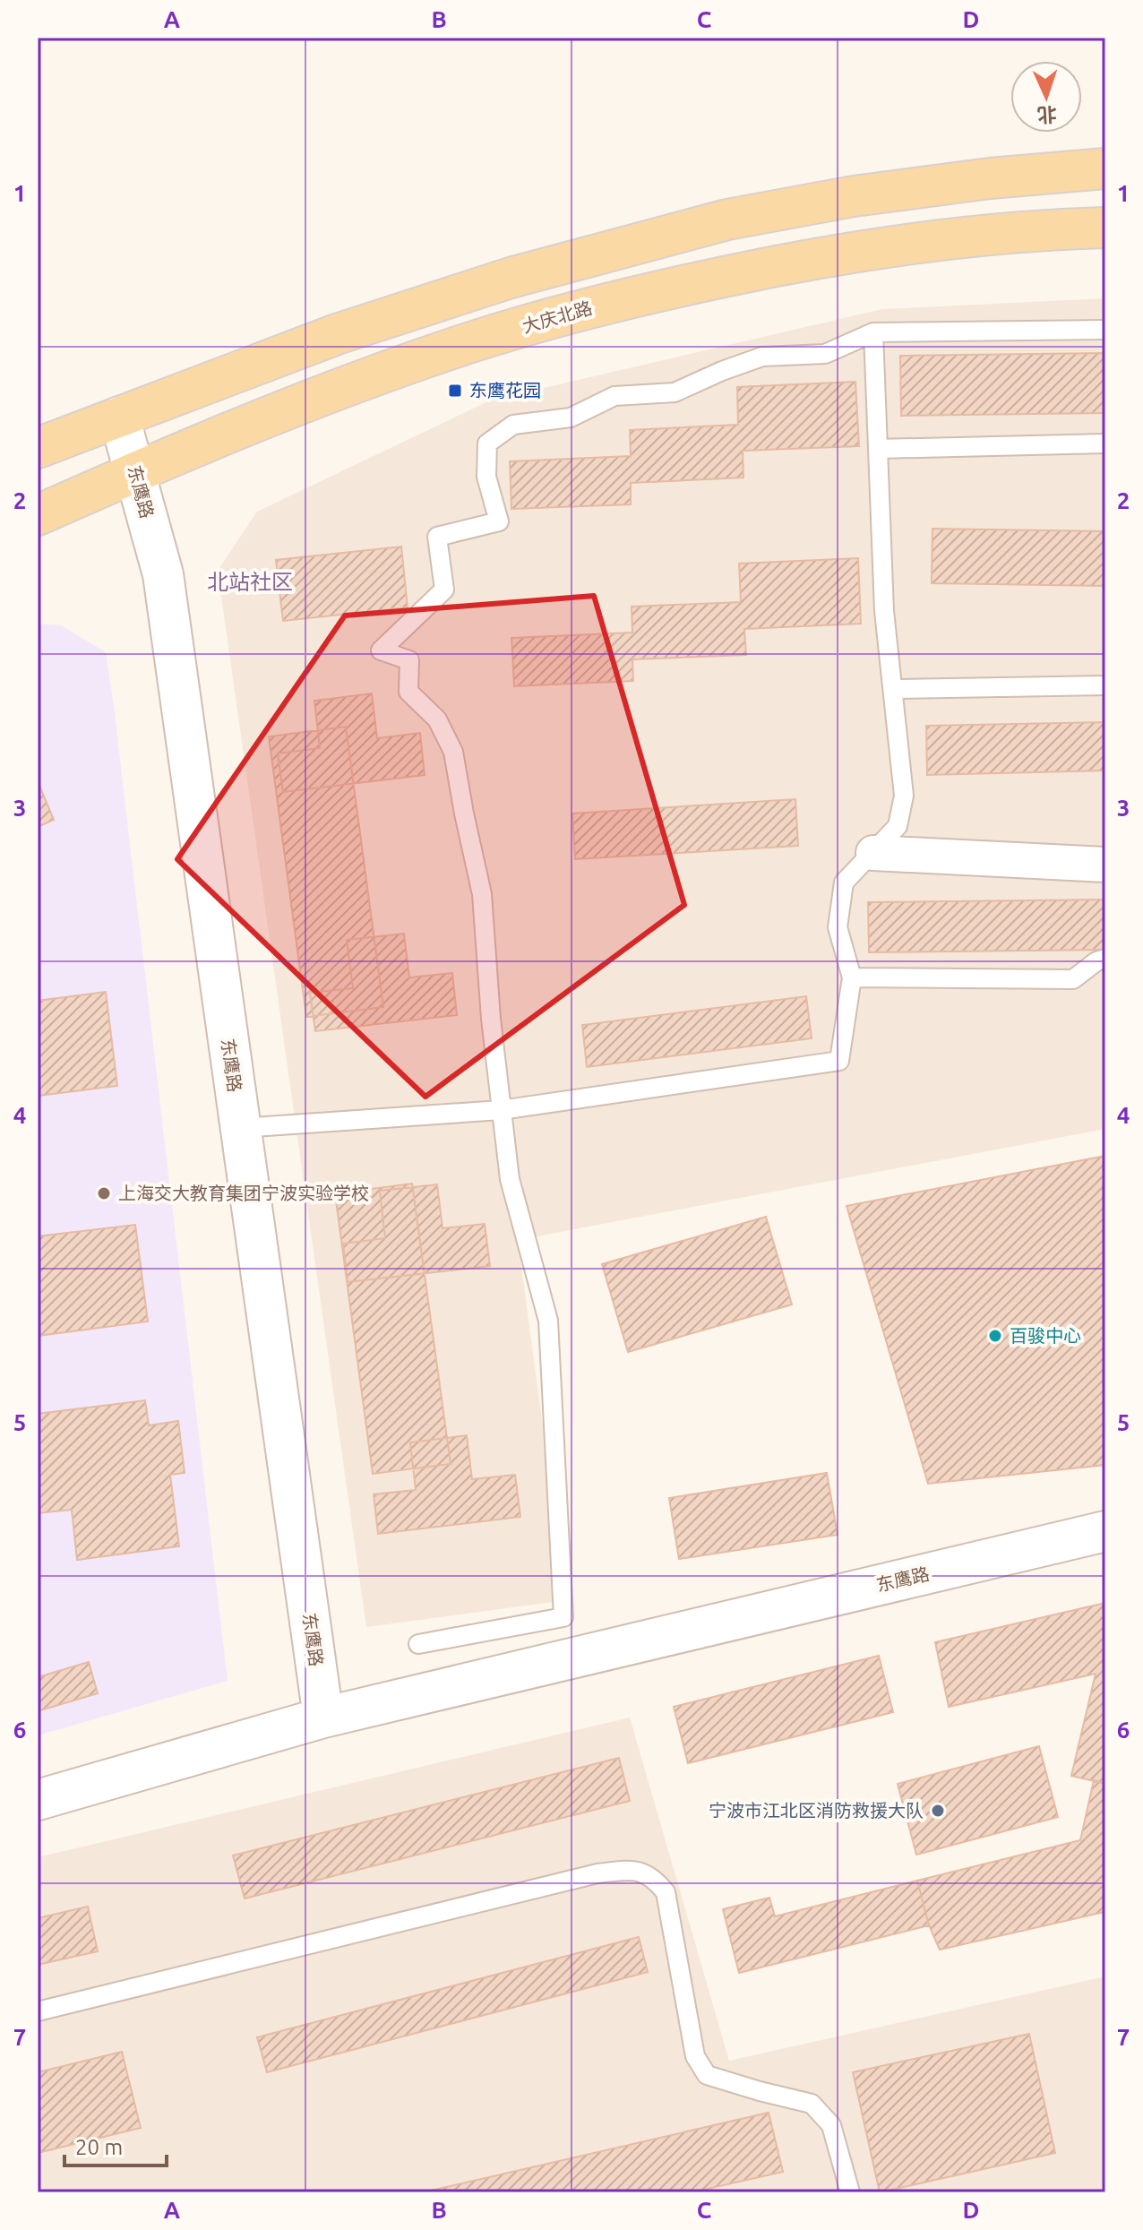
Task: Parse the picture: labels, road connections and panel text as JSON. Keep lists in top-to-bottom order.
{
  "streets": {
    "main road": ["大庆北路"],
    "street": ["东鹰路"]
  },
  "crossings": [
    ["大庆北路", "东鹰路"]
  ],
  "districts": ["北站社区"],
  "places": {
    "transit": ["东鹰花园"],
    "other": ["上海交大教育集团宁波实验学校", "百骏中心", "宁波市江北区消防救援大队"]
  },
  "scale_bar": "20 m",
  "north": "bottom",
  "grid": {
    "columns": [
      "A",
      "B",
      "C",
      "D"
    ],
    "rows": [
      "1",
      "2",
      "3",
      "4",
      "5",
      "6",
      "7"
    ]
  }
}
